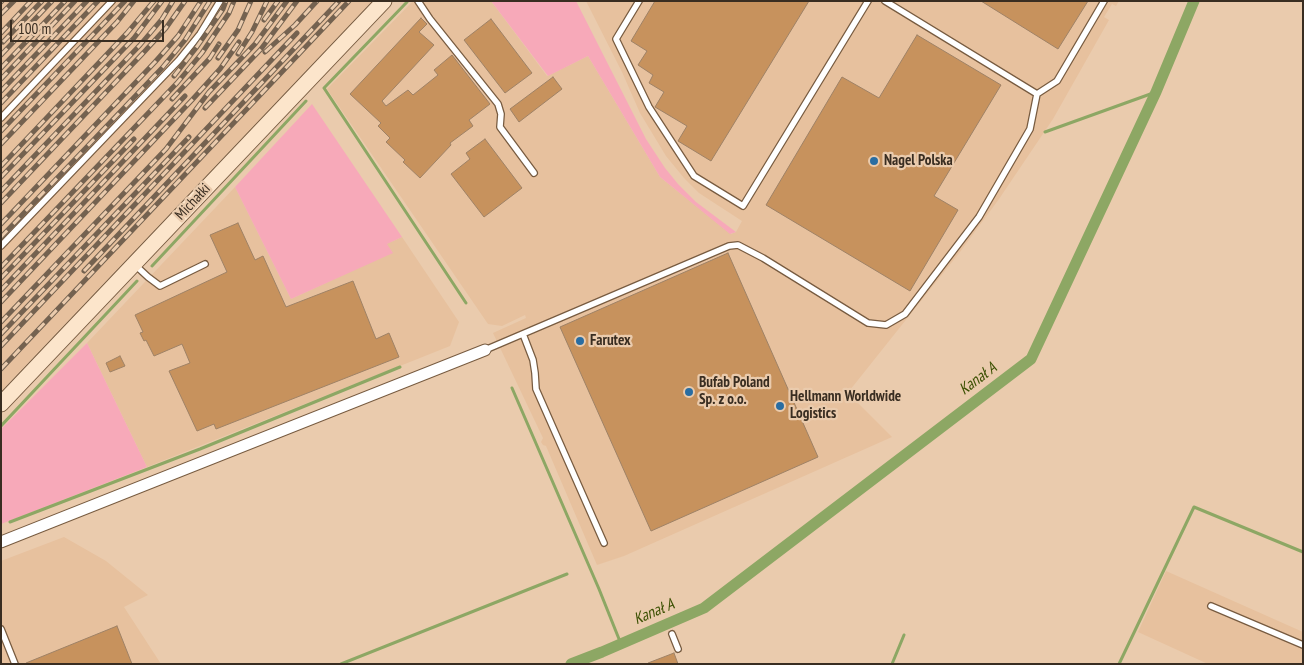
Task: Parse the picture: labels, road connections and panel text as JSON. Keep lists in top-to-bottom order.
{
  "streets": {
    "street": ["Michałki"]
  },
  "water": ["Kanał A"],
  "places": [
    "Nagel Polska",
    "Farutex",
    "Bufab Poland Sp. z o.o.",
    "Hellmann Worldwide Logistics"
  ],
  "scale_bar": "100 m"
}
